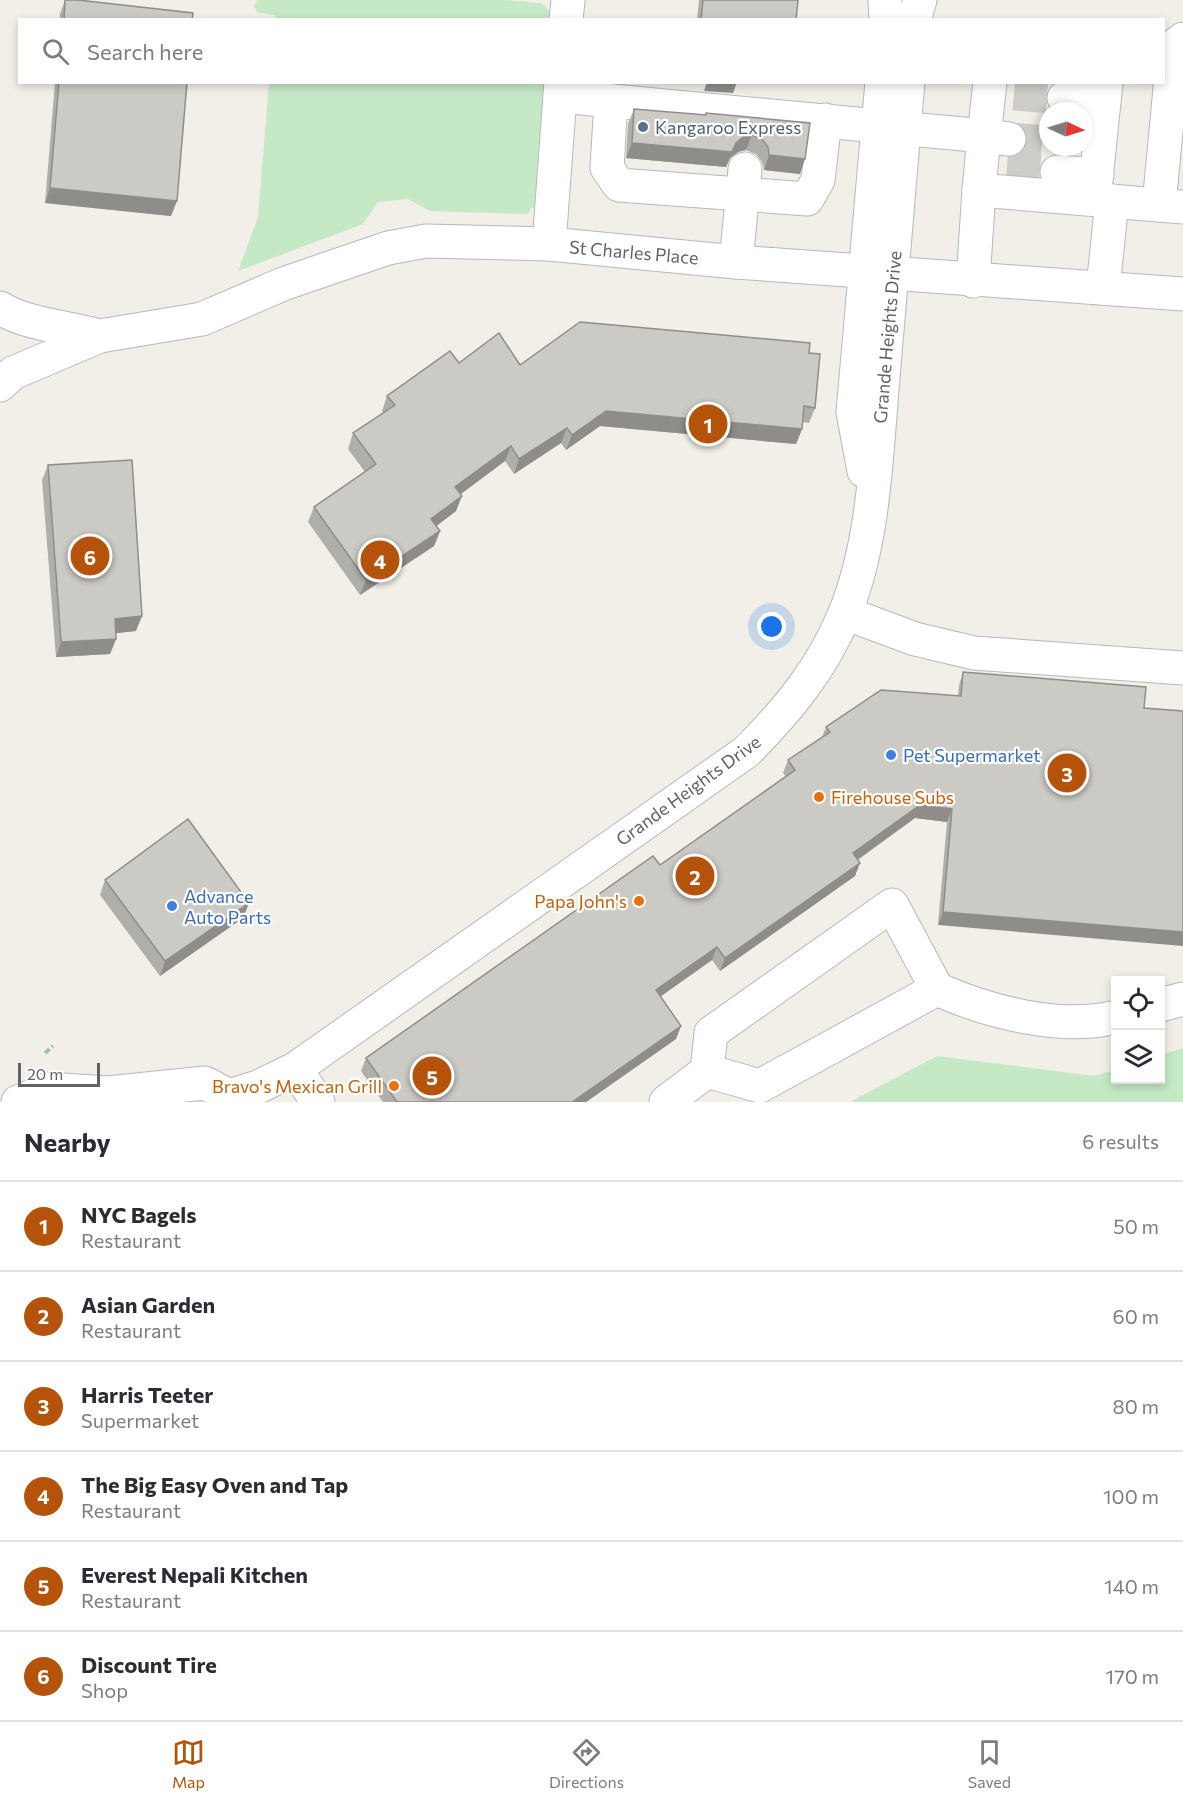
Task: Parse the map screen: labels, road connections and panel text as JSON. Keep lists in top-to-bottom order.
{
  "streets": {
    "lane": ["St Charles Place", "Grande Heights Drive"]
  },
  "crossings": [
    ["St Charles Place", "Grande Heights Drive"]
  ],
  "places": [
    "Kangaroo Express",
    "Pet Supermarket",
    "Firehouse Subs",
    "Papa John's",
    "Advance Auto Parts",
    "Bravo's Mexican Grill"
  ],
  "scale_bar": "20 m",
  "north": "right",
  "page": {
    "search": "Search here",
    "pins": [
      "1",
      "6",
      "4",
      "3",
      "2",
      "5"
    ],
    "scale": "20 m",
    "heading": ["Nearby", "6 results"],
    "list": [
      {
        "mark": "1",
        "name": "NYC Bagels",
        "note": "Restaurant",
        "value": "50 m"
      },
      {
        "mark": "2",
        "name": "Asian Garden",
        "note": "Restaurant",
        "value": "60 m"
      },
      {
        "mark": "3",
        "name": "Harris Teeter",
        "note": "Supermarket",
        "value": "80 m"
      },
      {
        "mark": "4",
        "name": "The Big Easy Oven and Tap",
        "note": "Restaurant",
        "value": "100 m"
      },
      {
        "mark": "5",
        "name": "Everest Nepali Kitchen",
        "note": "Restaurant",
        "value": "140 m"
      },
      {
        "mark": "6",
        "name": "Discount Tire",
        "note": "Shop",
        "value": "170 m"
      }
    ],
    "nav": ["Map", "Directions", "Saved"]
  }
}
